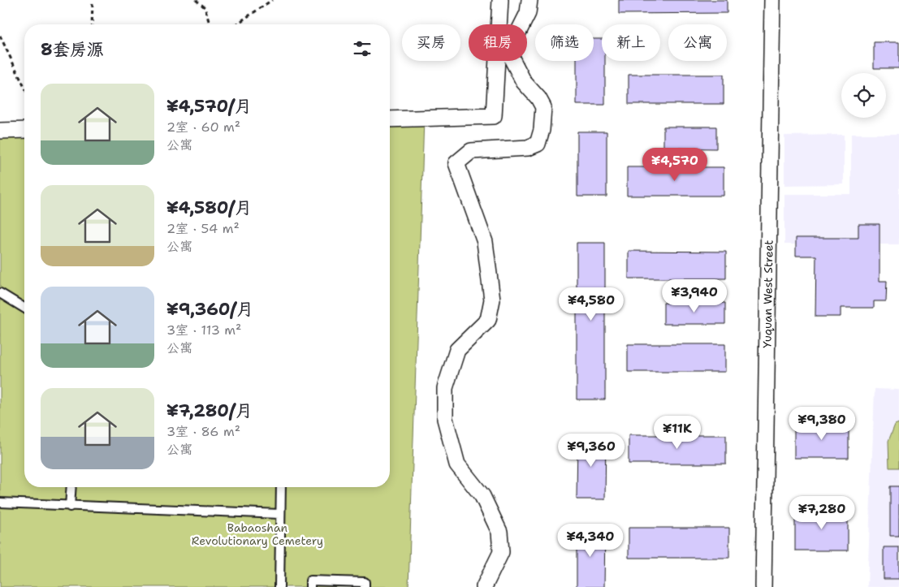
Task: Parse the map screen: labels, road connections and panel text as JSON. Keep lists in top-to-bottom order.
{
  "streets": {
    "street": ["Yuquan West Street"]
  },
  "parks": ["Babaoshan Revolutionary Cemetery"],
  "page": {
    "chip": [
      "买房",
      "租房",
      "筛选",
      "新上",
      "公寓"
    ],
    "heading": "8套房源",
    "list": [
      {
        "name": "¥4,570/月",
        "note": "2室 · 60 m² · 公寓"
      },
      {
        "name": "¥4,580/月",
        "note": "2室 · 54 m² · 公寓"
      },
      {
        "name": "¥9,360/月",
        "note": "3室 · 113 m² · 公寓"
      },
      {
        "name": "¥7,280/月",
        "note": "3室 · 86 m² · 公寓"
      }
    ],
    "price": [
      "¥4,570",
      "¥3,940",
      "¥4,580",
      "¥9,380",
      "¥11K",
      "¥9,360",
      "¥7,280",
      "¥4,340"
    ]
  }
}
